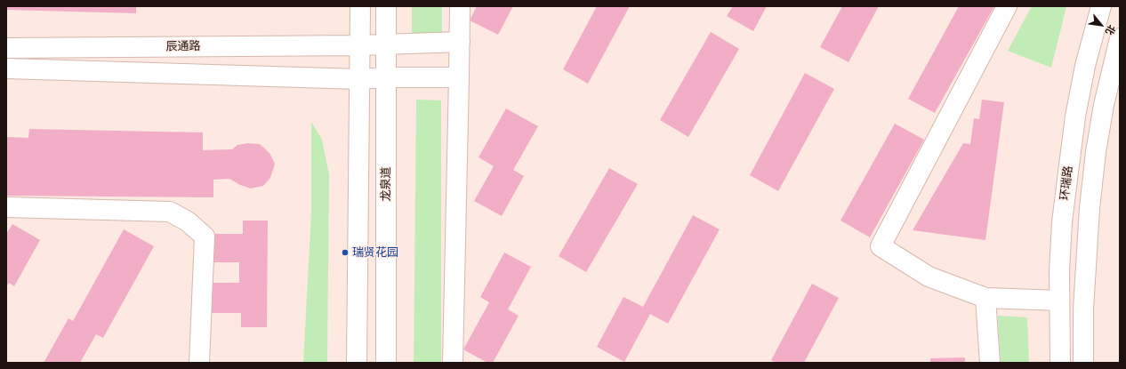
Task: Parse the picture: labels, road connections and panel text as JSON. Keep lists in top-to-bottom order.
{
  "streets": {
    "street": ["辰通路", "环瑞路", "龙泉道"]
  },
  "crossings": [
    ["辰通路", "龙泉道"]
  ],
  "places": ["瑞贤花园"],
  "north": "bottom right"
}
